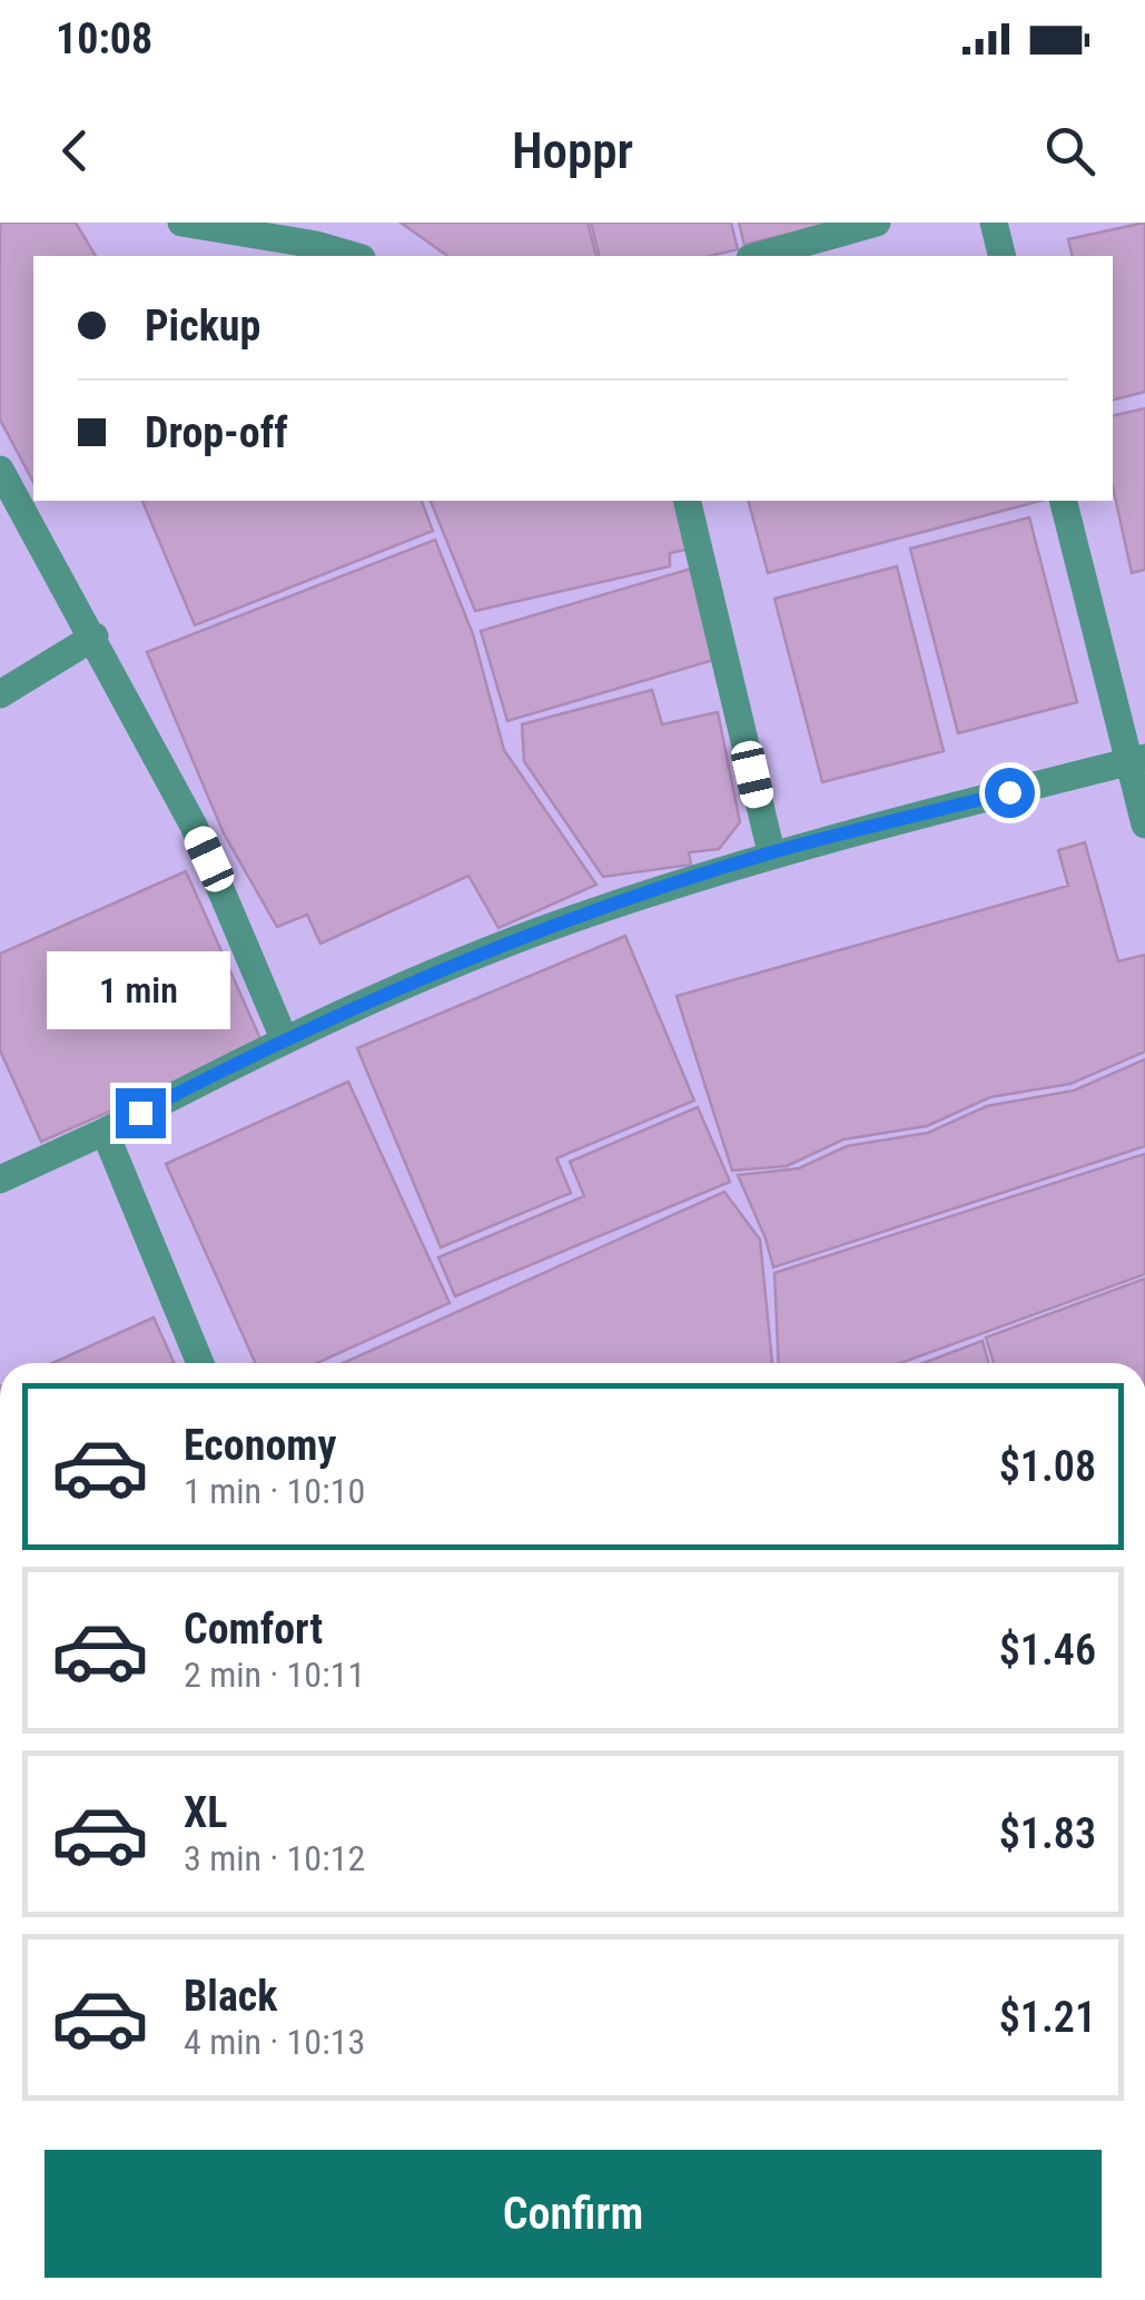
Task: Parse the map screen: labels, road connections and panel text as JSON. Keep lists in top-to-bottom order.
{
  "page": {
    "status": "10:08",
    "header": "Hoppr",
    "banner": ["Pickup", "Drop-off"],
    "bubble": "1 min",
    "list": [
      {
        "name": "Economy",
        "note": "1 min · 10:10",
        "value": "$1.08"
      },
      {
        "name": "Comfort",
        "note": "2 min · 10:11",
        "value": "$1.46"
      },
      {
        "name": "XL",
        "note": "3 min · 10:12",
        "value": "$1.83"
      },
      {
        "name": "Black",
        "note": "4 min · 10:13",
        "value": "$1.21"
      }
    ],
    "buttons": "Confirm"
  }
}
